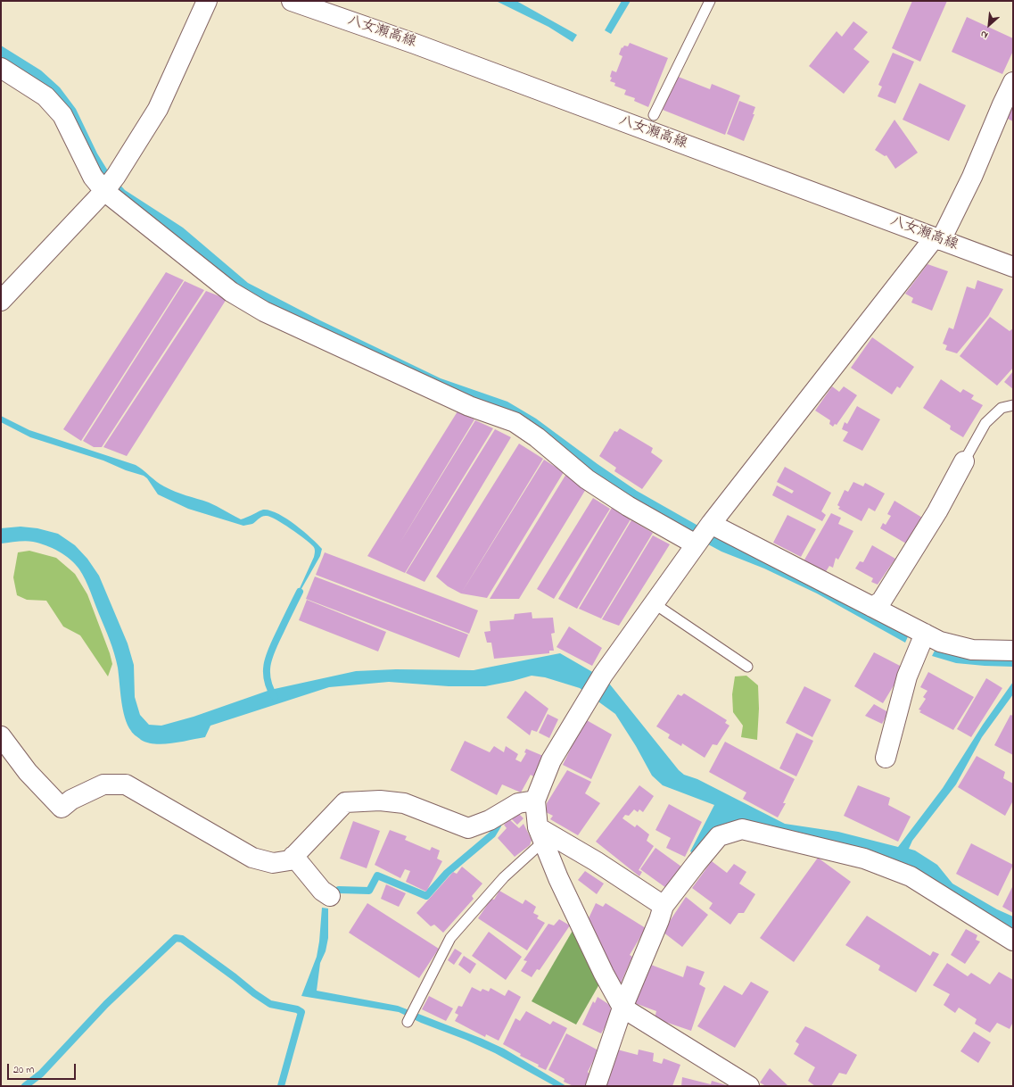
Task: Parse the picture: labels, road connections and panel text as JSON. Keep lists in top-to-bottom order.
{
  "streets": {
    "street": ["八女瀬高線"]
  },
  "scale_bar": "20 m",
  "north": "bottom left"
}
